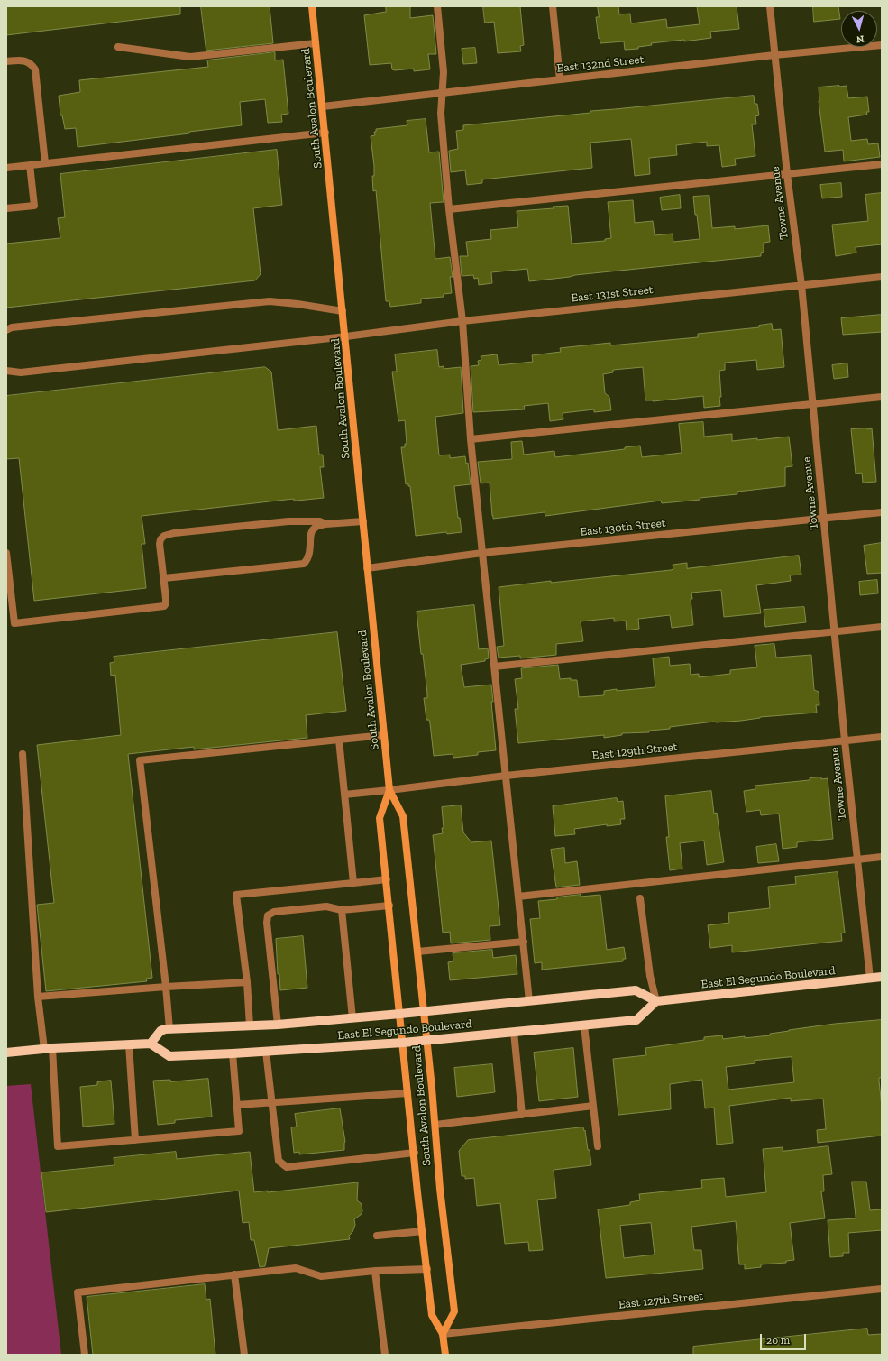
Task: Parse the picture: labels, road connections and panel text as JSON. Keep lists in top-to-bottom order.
{
  "streets": {
    "main road": ["South Avalon Boulevard", "East El Segundo Boulevard"],
    "street": [
      "East 132nd Street",
      "Towne Avenue",
      "East 131st Street",
      "East 130th Street",
      "East 129th Street",
      "East 127th Street"
    ]
  },
  "crossings": [
    ["East 132nd Street", "South Avalon Boulevard"],
    ["East 132nd Street", "Towne Avenue"],
    ["South Avalon Boulevard", "East 131st Street"],
    ["South Avalon Boulevard", "East 130th Street"],
    ["South Avalon Boulevard", "East 129th Street"],
    ["South Avalon Boulevard", "East El Segundo Boulevard"],
    ["South Avalon Boulevard", "East 127th Street"],
    ["Towne Avenue", "East 131st Street"],
    ["Towne Avenue", "East 130th Street"],
    ["Towne Avenue", "East 129th Street"],
    ["Towne Avenue", "East El Segundo Boulevard"]
  ],
  "scale_bar": "20 m",
  "north": "bottom"
}
